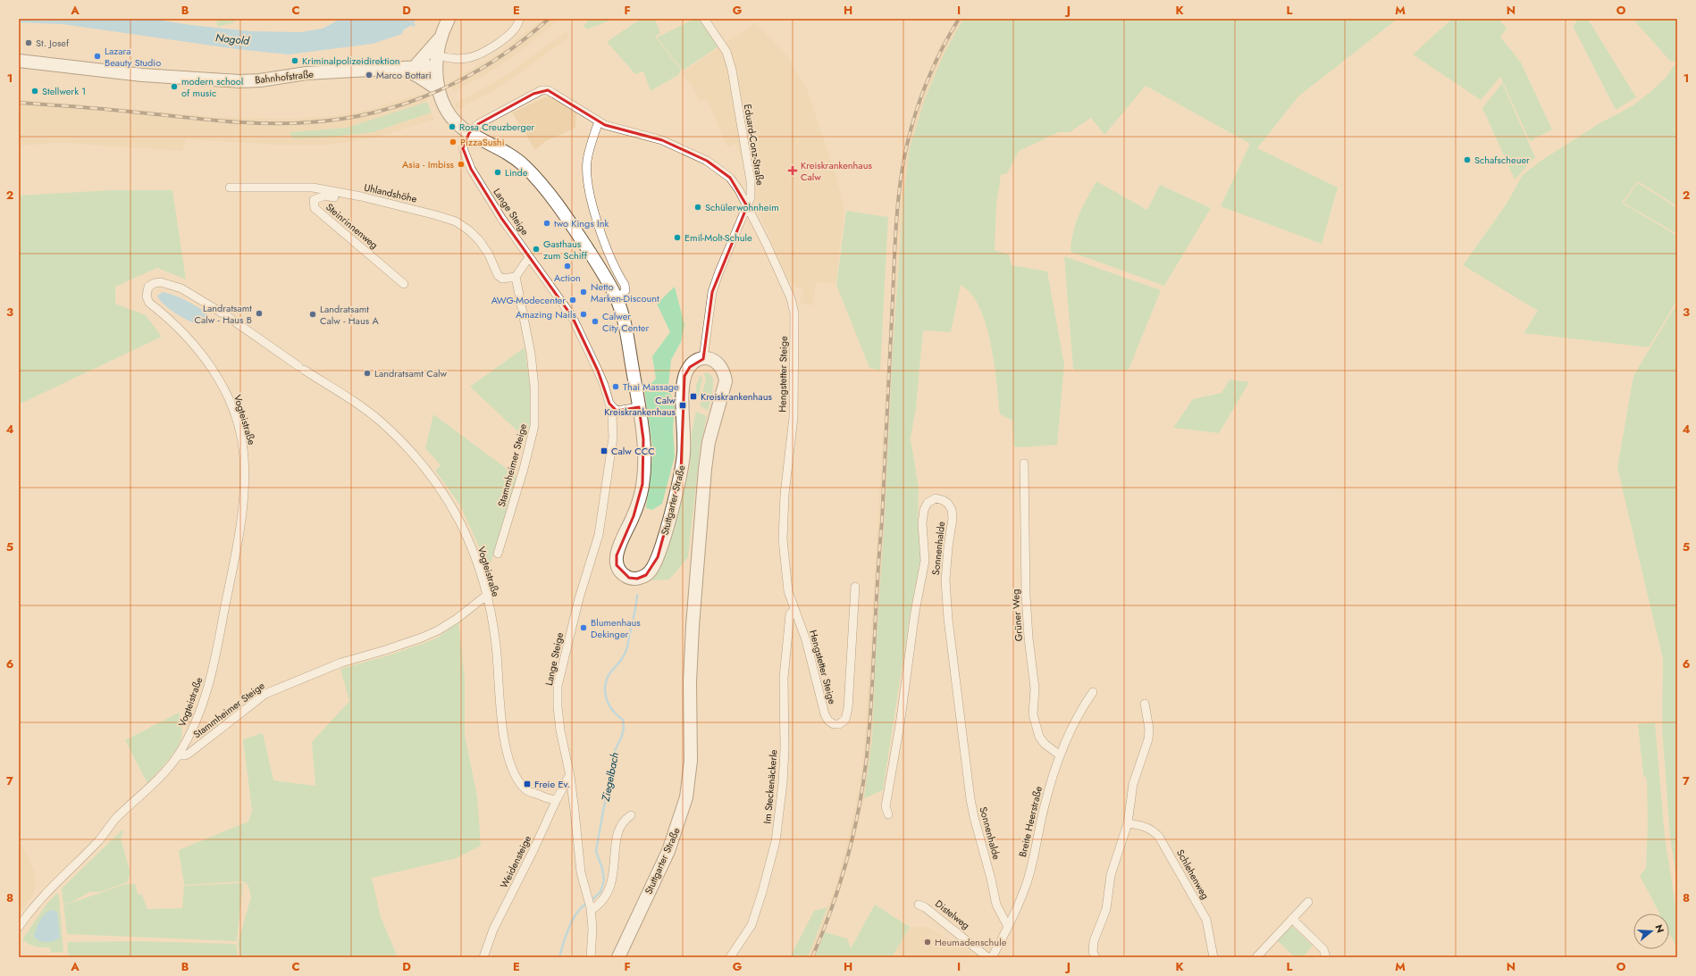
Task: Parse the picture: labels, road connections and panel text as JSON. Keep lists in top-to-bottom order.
{
  "streets": {
    "main road": ["Bahnhofstraße", "Stuttgarter Straße"],
    "street": [
      "Eduard-Conz-Straße",
      "Uhlandshöhe",
      "Lange Steige",
      "Steinrinnenweg",
      "Hengstetter Steige",
      "Vogteistraße",
      "Stammheimer Steige",
      "Sonnenhalde",
      "Grüner Weg",
      "Im Steckenäckerle",
      "Breite Heerstraße",
      "Weidensteige",
      "Schlehenweg",
      "Distelweg"
    ]
  },
  "crossings": [
    ["Bahnhofstraße", "Stuttgarter Straße"],
    ["Eduard-Conz-Straße", "Hengstetter Steige"],
    ["Eduard-Conz-Straße", "Stuttgarter Straße"],
    ["Uhlandshöhe", "Steinrinnenweg"],
    ["Uhlandshöhe", "Stammheimer Steige"],
    ["Lange Steige", "Hengstetter Steige"],
    ["Lange Steige", "Stuttgarter Straße"],
    ["Lange Steige", "Weidensteige"],
    ["Hengstetter Steige", "Stuttgarter Straße"],
    ["Hengstetter Steige", "Im Steckenäckerle"],
    ["Vogteistraße", "Stammheimer Steige"],
    ["Vogteistraße", "Weidensteige"],
    ["Sonnenhalde", "Breite Heerstraße"],
    ["Grüner Weg", "Breite Heerstraße"]
  ],
  "water": ["Nagold", "Ziegelbach"],
  "places": {
    "other": [
      "St. Josef",
      "Lazara Beauty Studio",
      "Kriminalpolizeidirektion",
      "Marco Bottari",
      "modern school of music",
      "Stellwerk 1",
      "Rosa Creuzberger",
      "PizzaSushi",
      "Schafscheuer",
      "Asia - Imbiss",
      "Linde",
      "Schülerwohnheim",
      "two Kings Ink",
      "Emil-Molt-Schule",
      "Gasthaus zum Schiff",
      "Action",
      "Netto Marken-Discount",
      "AWG-Modecenter",
      "Landratsamt Calw - Haus B",
      "Landratsamt Calw - Haus A",
      "Amazing Nails",
      "Calwer City Center",
      "Landratsamt Calw",
      "Thai Massage",
      "Blumenhaus Dekinger",
      "Heumadenschule"
    ],
    "health": ["Kreiskrankenhaus Calw"],
    "transit": [
      "Kreiskrankenhaus",
      "Calw Kreiskrankenhaus",
      "Calw CCC",
      "Freie Ev."
    ]
  },
  "north": "right",
  "grid": {
    "columns": [
      "A",
      "B",
      "C",
      "D",
      "E",
      "F",
      "G",
      "H",
      "I",
      "J",
      "K",
      "L",
      "M",
      "N",
      "O"
    ],
    "rows": [
      "1",
      "2",
      "3",
      "4",
      "5",
      "6",
      "7",
      "8"
    ]
  }
}
